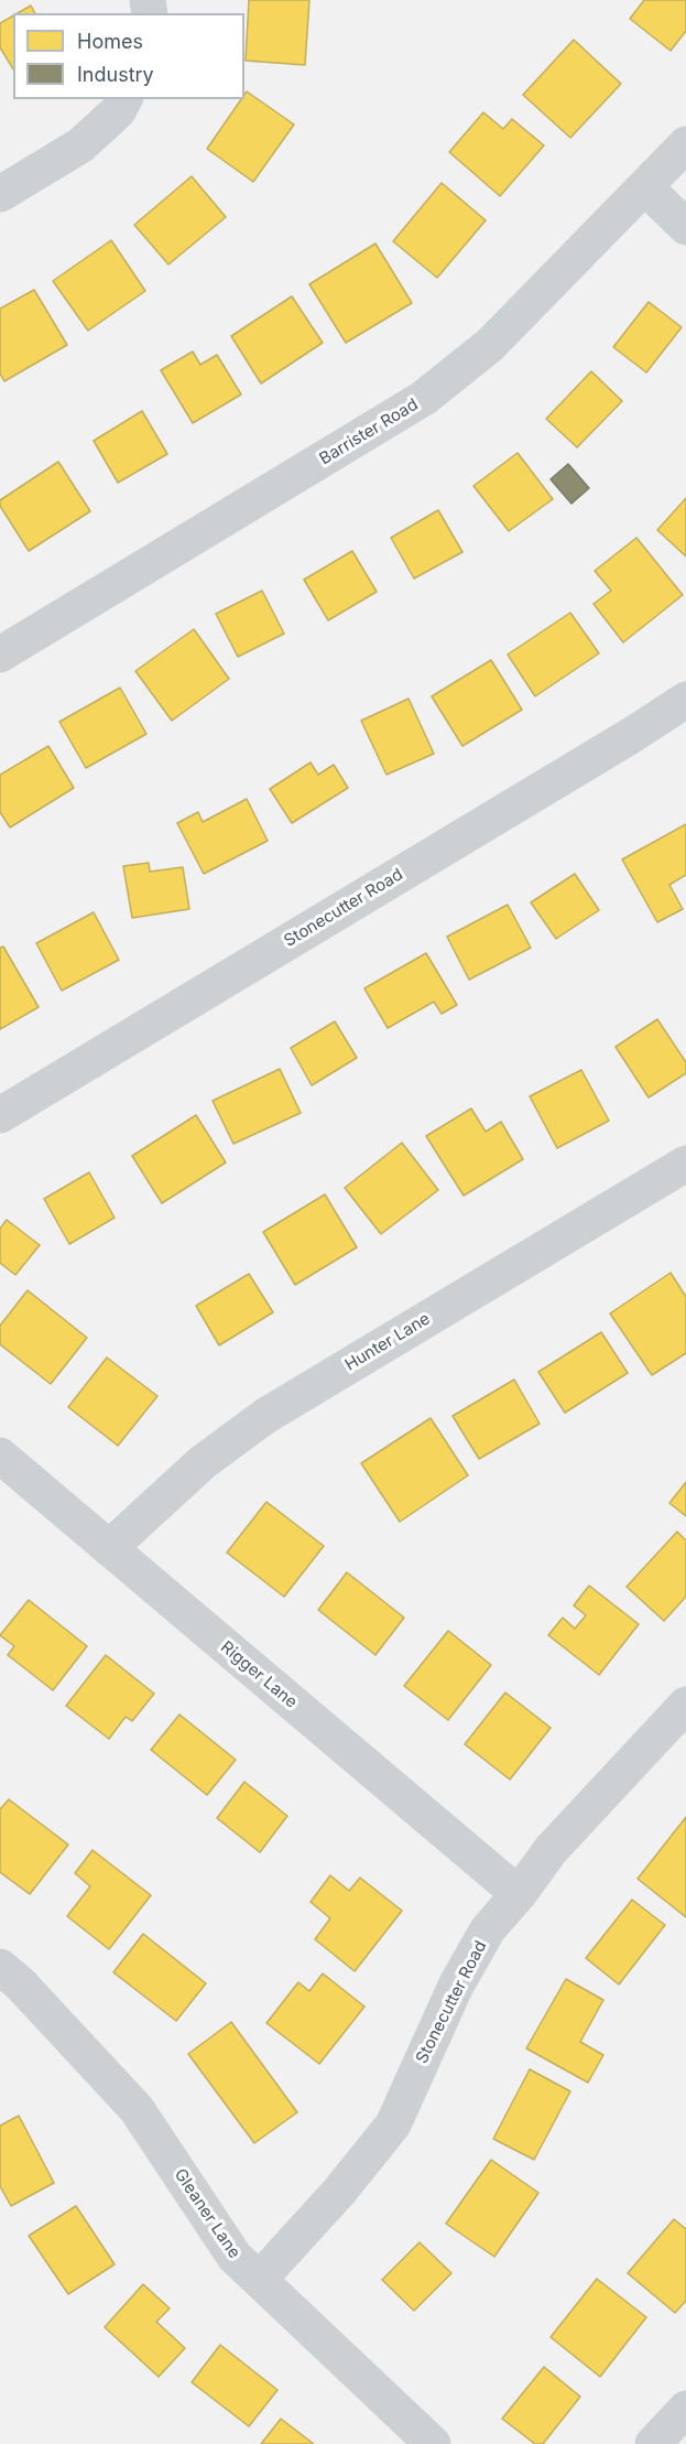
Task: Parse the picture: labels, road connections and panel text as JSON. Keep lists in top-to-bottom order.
{
  "streets": {
    "street": [
      "Barrister Road",
      "Stonecutter Road",
      "Hunter Lane",
      "Rigger Lane",
      "Gleaner Lane"
    ]
  },
  "crossings": [
    ["Stonecutter Road", "Rigger Lane"],
    ["Stonecutter Road", "Gleaner Lane"],
    ["Hunter Lane", "Rigger Lane"]
  ],
  "legend": ["Homes", "Industry"]
}
